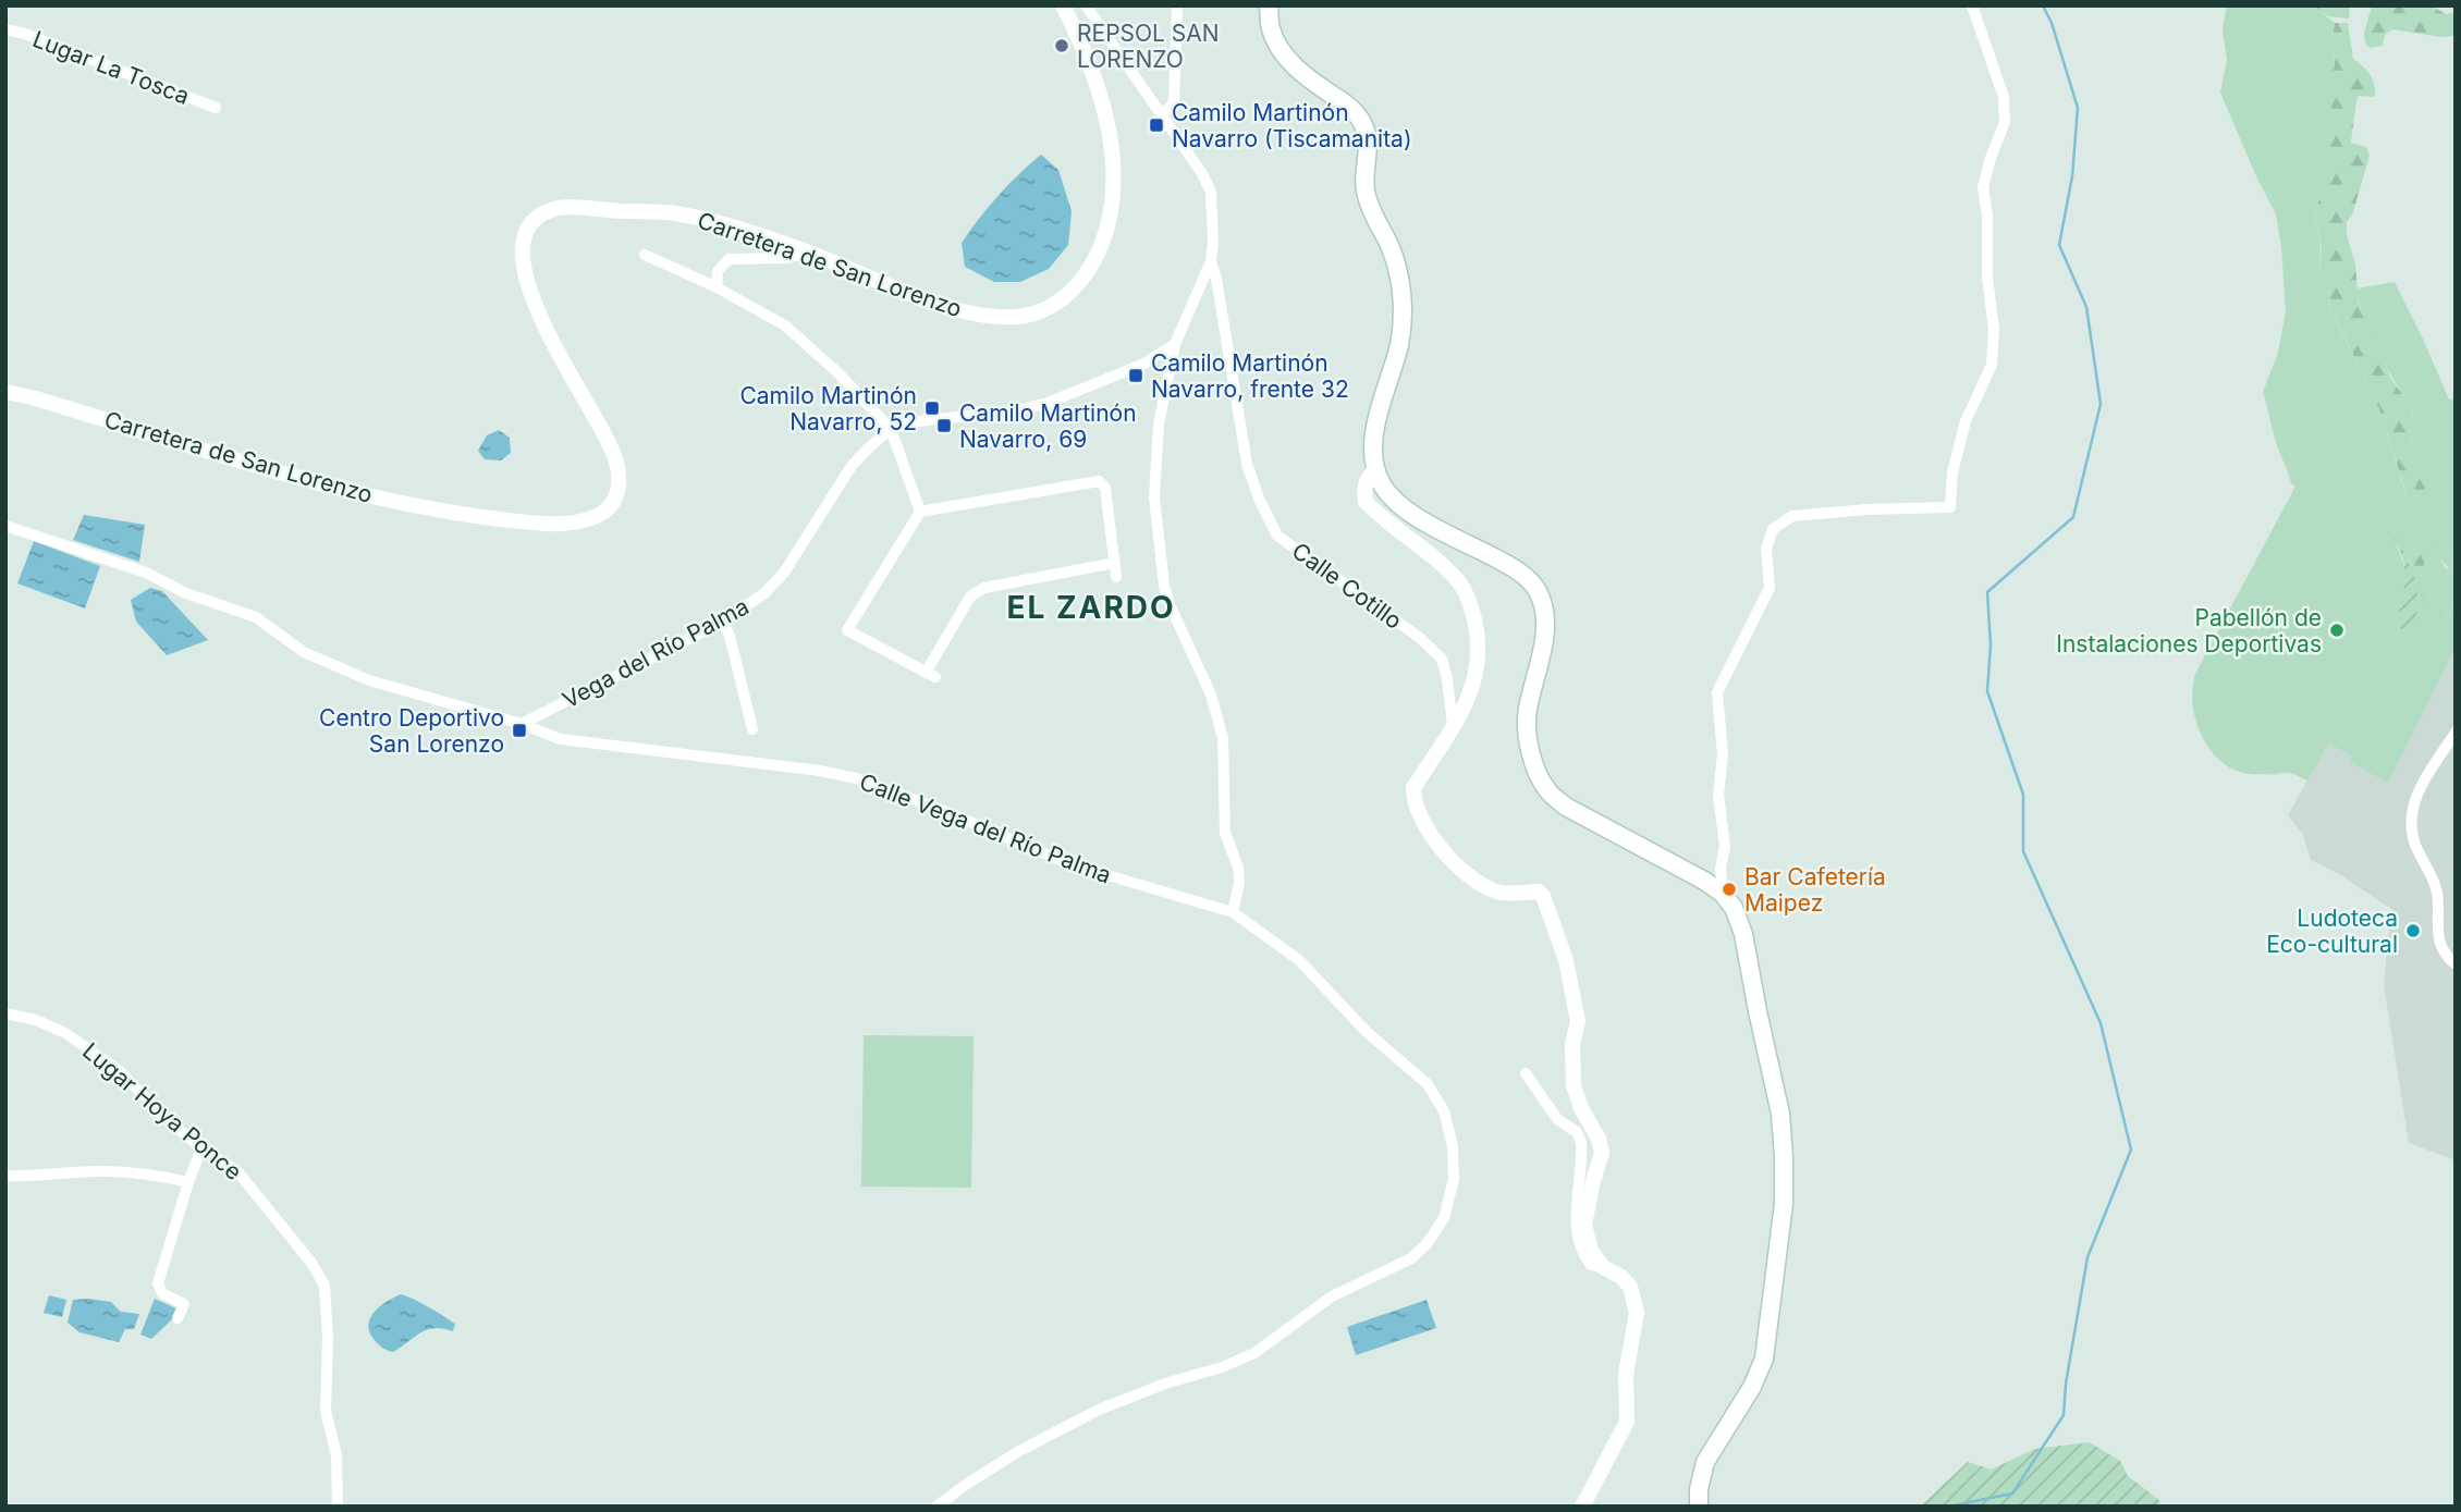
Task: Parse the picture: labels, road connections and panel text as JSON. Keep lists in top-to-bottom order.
{
  "streets": {
    "street": [
      "Lugar La Tosca",
      "Carretera de San Lorenzo",
      "Calle Cotillo",
      "Vega del Río Palma",
      "Calle Vega del Río Palma",
      "Lugar Hoya Ponce"
    ]
  },
  "crossings": [
    ["Vega del Río Palma", "Calle Vega del Río Palma"]
  ],
  "districts": ["EL ZARDO"],
  "places": {
    "other": [
      "REPSOL SAN LORENZO",
      "Pabellón de Instalaciones Deportivas",
      "Bar Cafetería Maipez",
      "Ludoteca Eco-cultural"
    ],
    "transit": [
      "Camilo Martinón Navarro (Tiscamanita)",
      "Camilo Martinón Navarro, frente 32",
      "Camilo Martinón Navarro, 52",
      "Camilo Martinón Navarro, 69",
      "Centro Deportivo San Lorenzo"
    ]
  }
}
